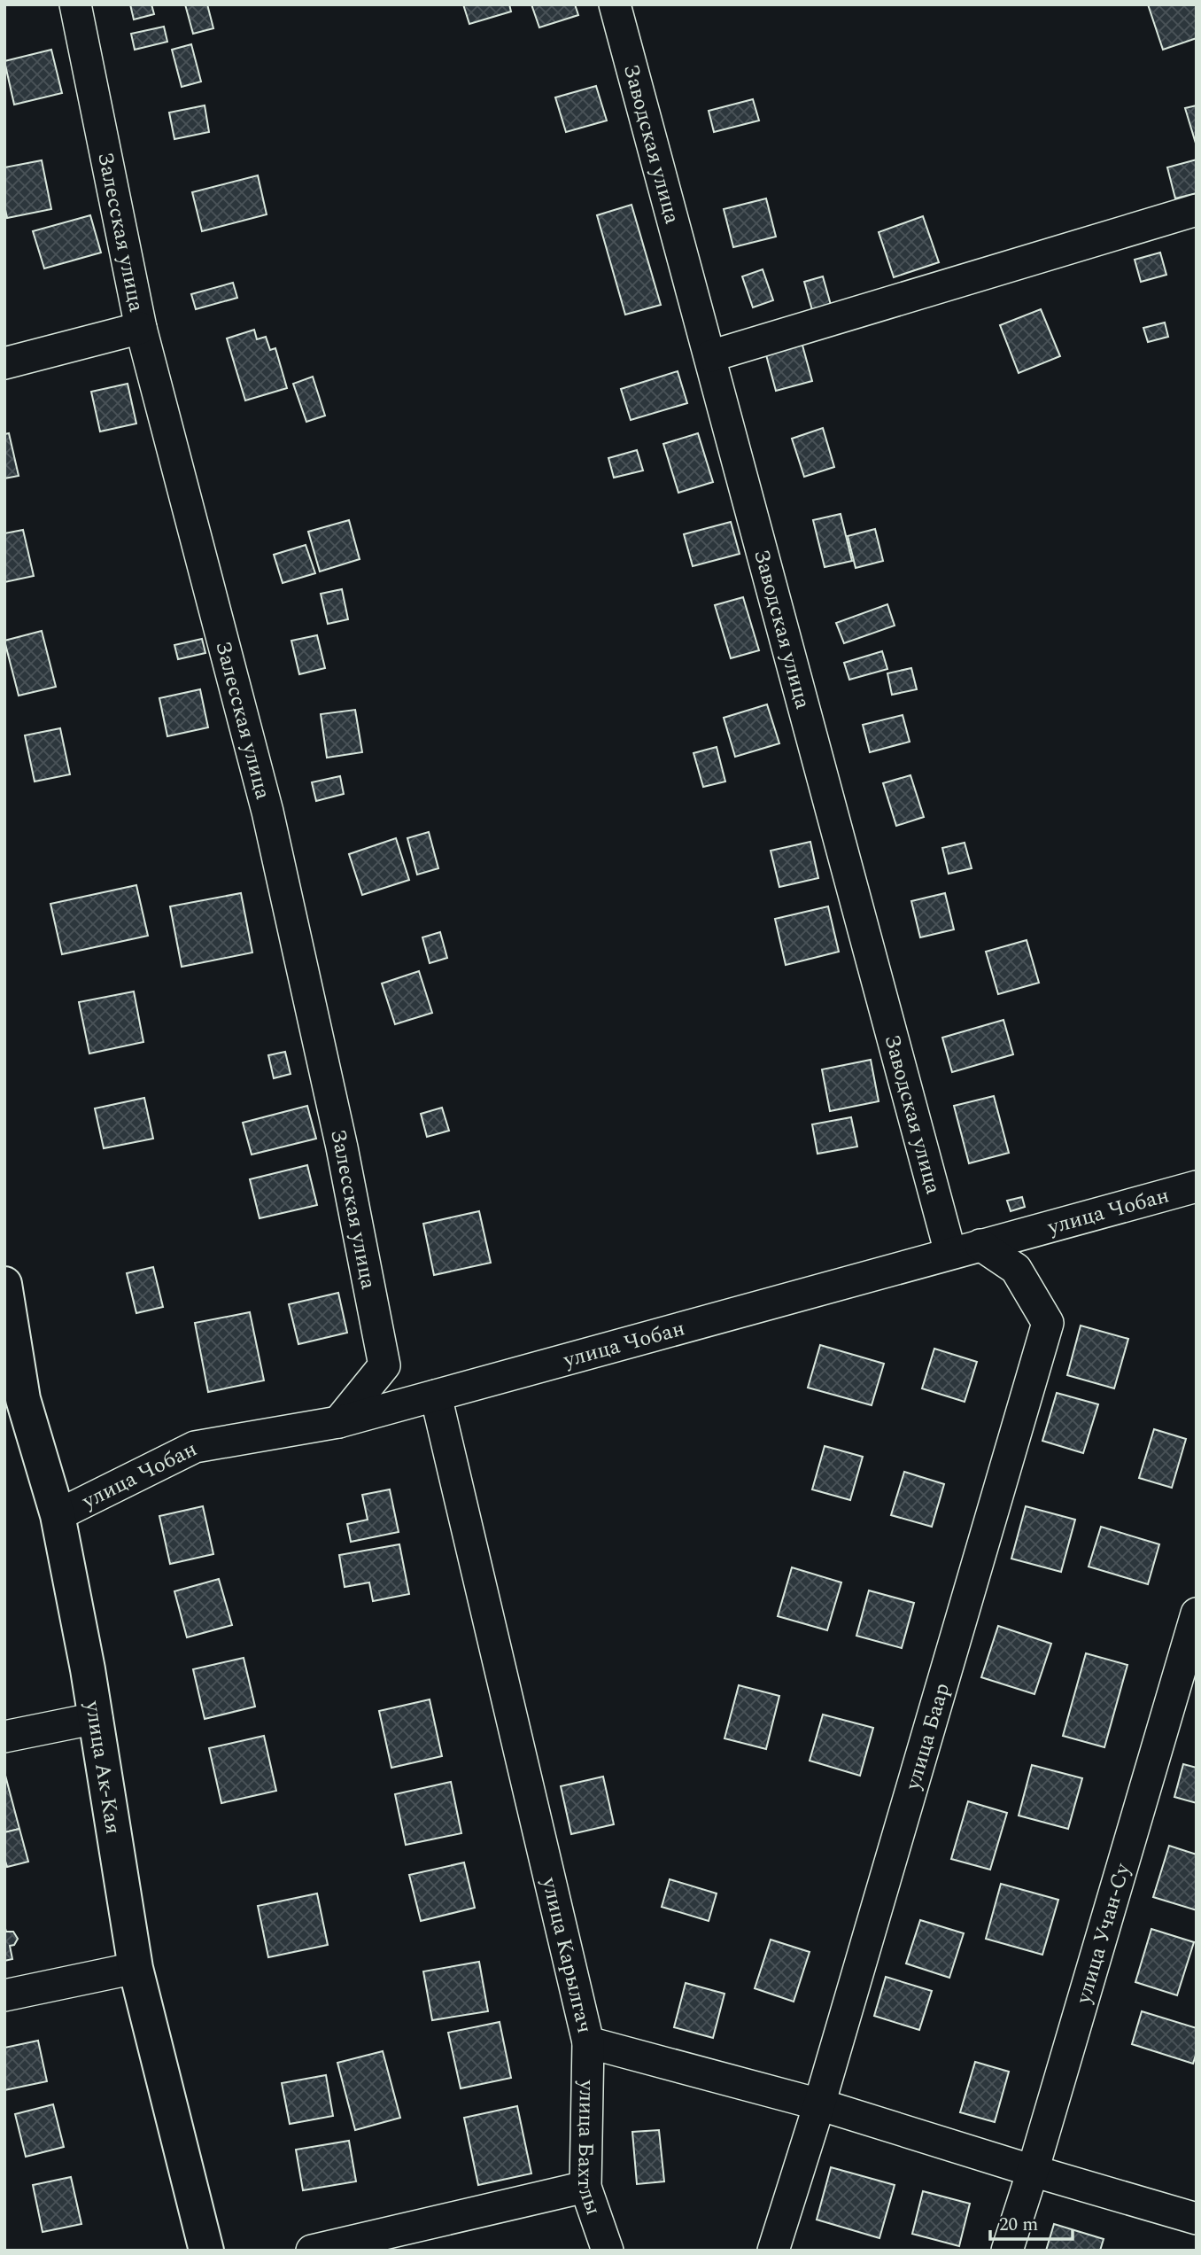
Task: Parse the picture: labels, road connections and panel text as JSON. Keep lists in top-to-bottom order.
{
  "streets": {
    "main road": ["улица Ак-Кая"],
    "street": [
      "Заводская улица",
      "Залесская улица",
      "улица Чобан",
      "улица Баар",
      "улица Учан-Су",
      "улица Карылгач",
      "улица Бахтлы"
    ]
  },
  "crossings": [
    ["Заводская улица", "улица Чобан"],
    ["Залесская улица", "улица Чобан"],
    ["улица Чобан", "улица Баар"],
    ["улица Чобан", "улица Ак-Кая"],
    ["улица Чобан", "улица Карылгач"],
    ["улица Баар", "улица Карылгач"],
    ["улица Учан-Су", "улица Карылгач"],
    ["улица Карылгач", "улица Бахтлы"]
  ],
  "scale_bar": "20 m"
}
